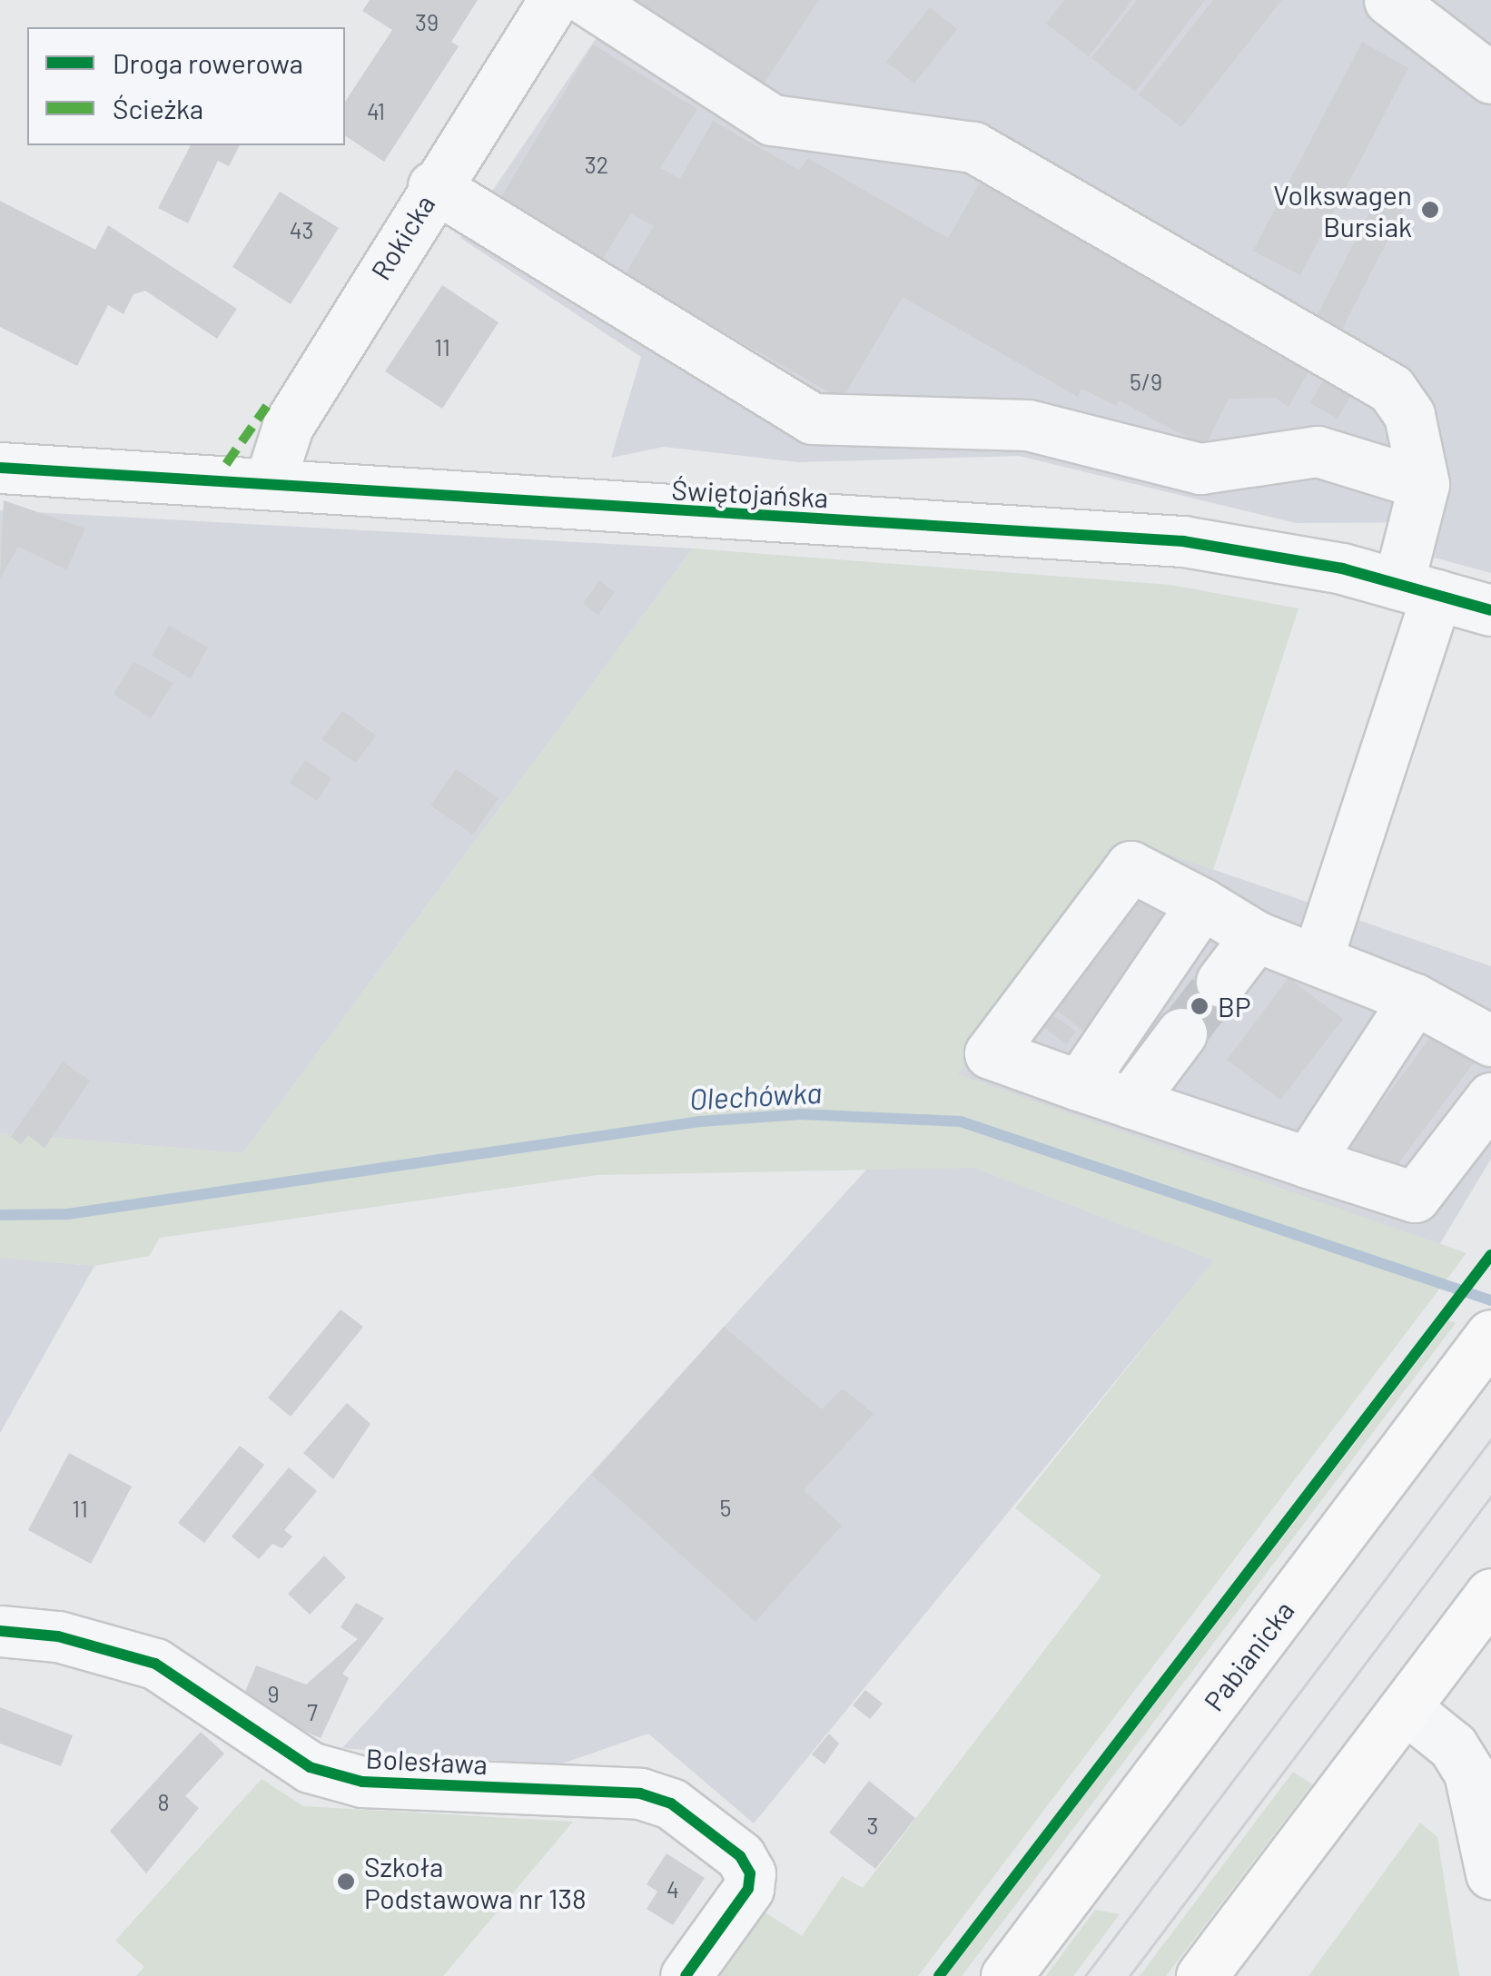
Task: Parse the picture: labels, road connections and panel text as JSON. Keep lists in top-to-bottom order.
{
  "streets": {
    "main road": ["Pabianicka"],
    "street": ["Rokicka", "Świętojańska", "Bolesława"]
  },
  "crossings": [
    ["Rokicka", "Świętojańska"]
  ],
  "water": ["Olechówka"],
  "places": ["Volkswagen Bursiak", "BP", "Szkoła Podstawowa nr 138"],
  "house_numbers": [
    "39",
    "41",
    "32",
    "43",
    "11",
    "5/9",
    "5",
    "11",
    "9",
    "7",
    "8",
    "3",
    "4"
  ],
  "legend": ["Droga rowerowa", "Ścieżka"]
}
